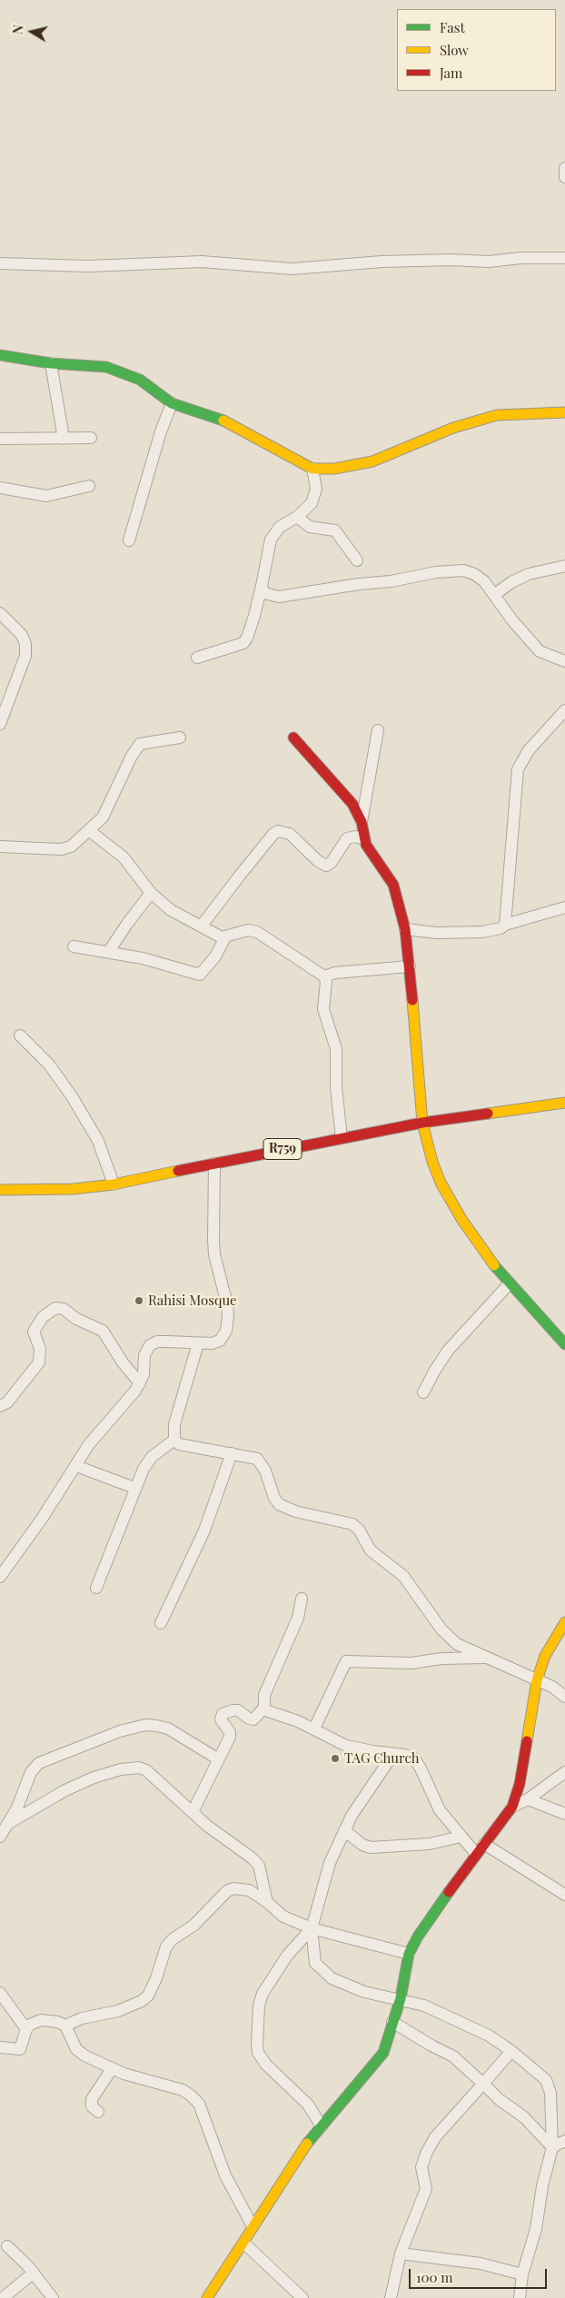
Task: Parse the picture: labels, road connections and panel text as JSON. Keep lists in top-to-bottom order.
{
  "streets": {
    "street": ["R759"]
  },
  "places": ["Rahisi Mosque", "TAG Church"],
  "legend": ["Fast", "Slow", "Jam"],
  "scale_bar": "100 m",
  "north": "left"
}
